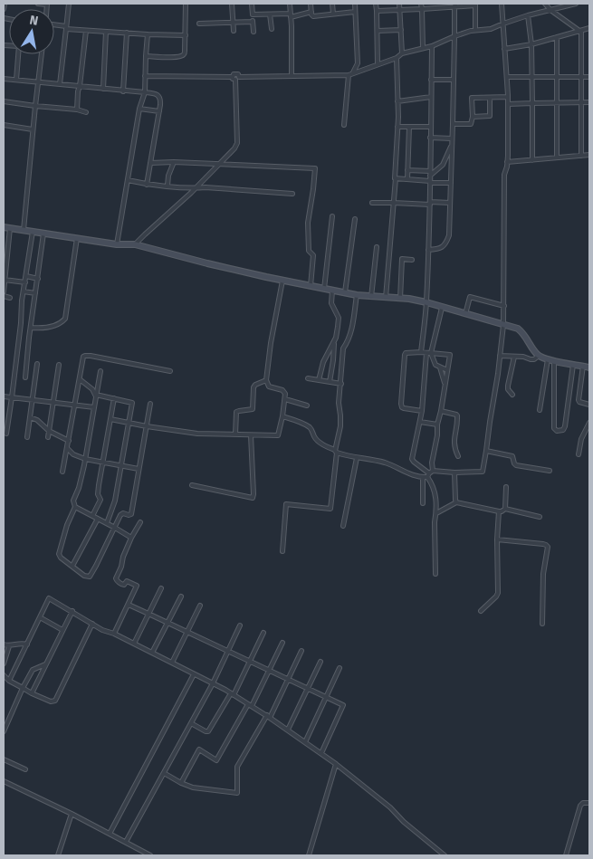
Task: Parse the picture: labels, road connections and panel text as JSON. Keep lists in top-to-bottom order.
{
  "north": "top"
}
